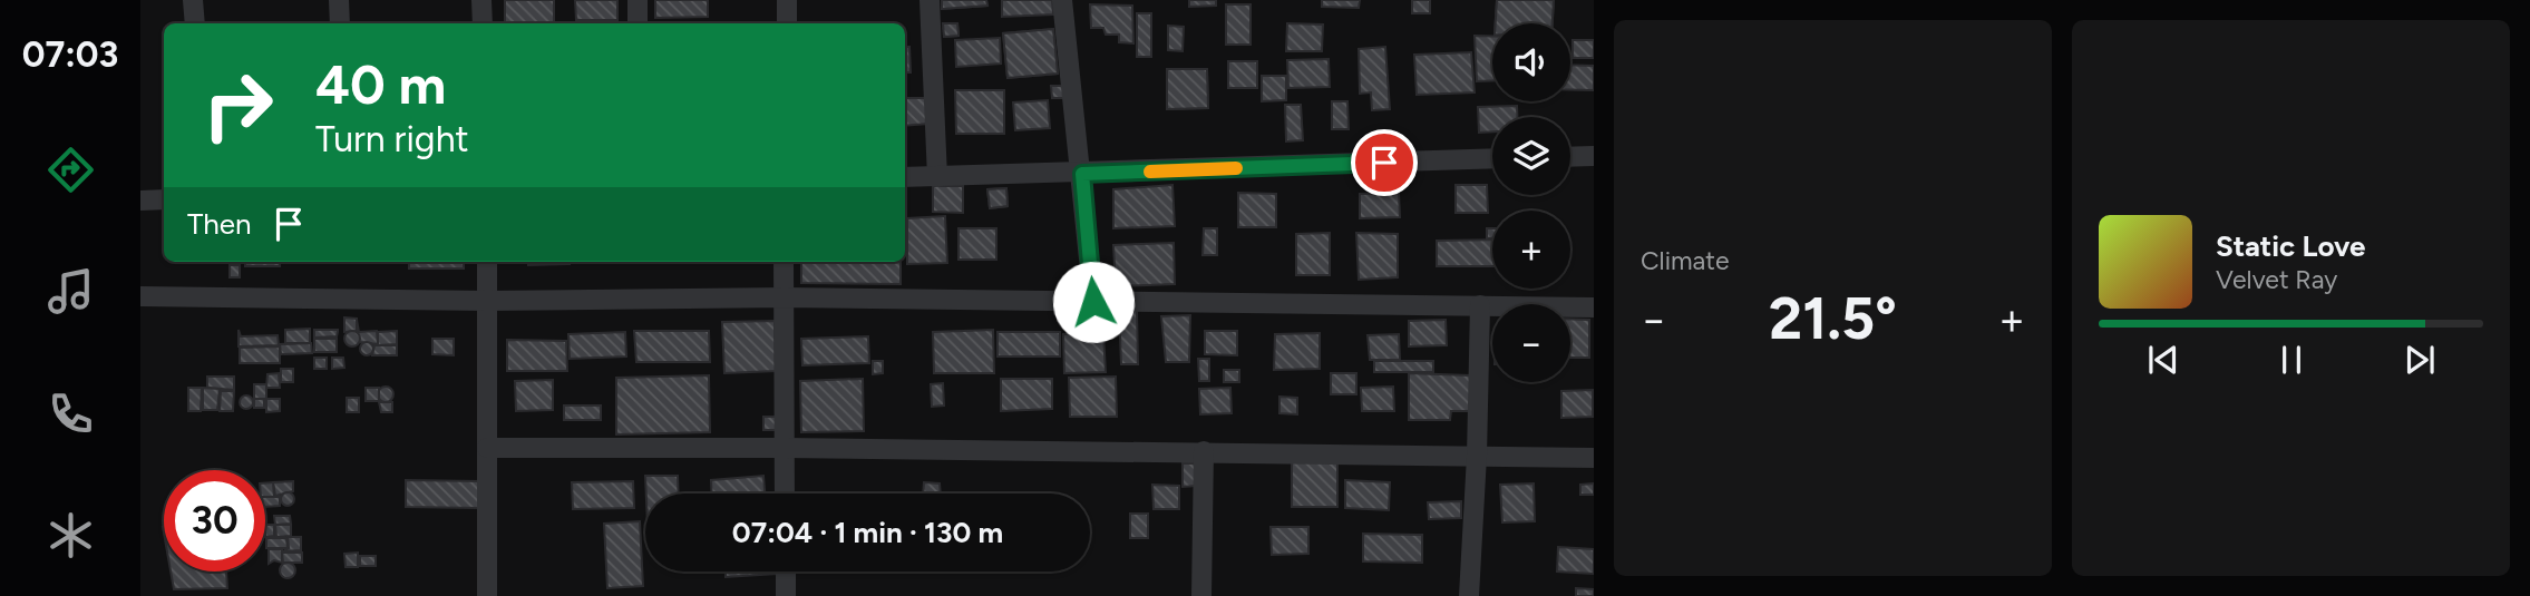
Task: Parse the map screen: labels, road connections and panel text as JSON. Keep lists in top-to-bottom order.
{
  "page": {
    "tabs": "07:03",
    "tile": "Climate",
    "map_buttons": ["+", "−"],
    "turn": ["40 m", "Turn right"],
    "then": "Then",
    "song": ["Static Love", "Velvet Ray"],
    "heat": ["−", "21.5°", "+"],
    "limit": "30",
    "trip": "07:04 · 1 min · 130 m"
  }
}
